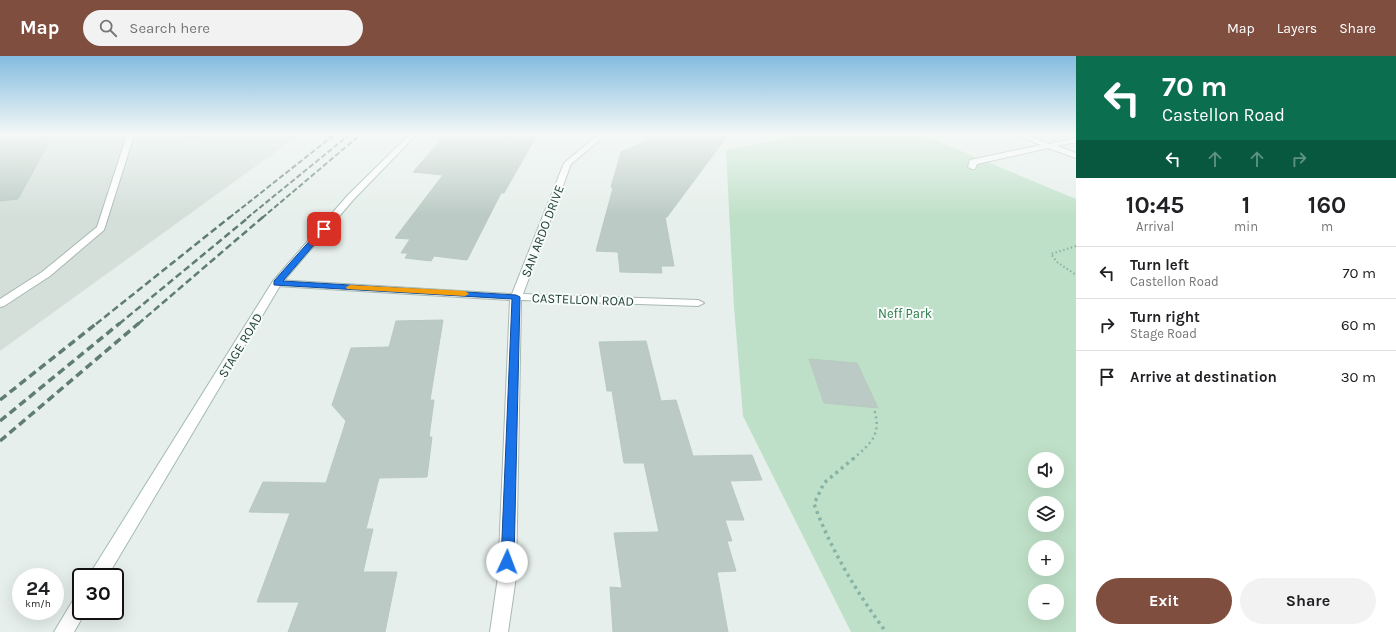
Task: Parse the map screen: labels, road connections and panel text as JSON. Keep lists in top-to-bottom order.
{
  "streets": {
    "street": ["SAN ARDO DRIVE", "CASTELLON ROAD", "STAGE ROAD"]
  },
  "crossings": [
    ["SAN ARDO DRIVE", "CASTELLON ROAD"],
    ["CASTELLON ROAD", "STAGE ROAD"]
  ],
  "parks": ["Neff Park"],
  "page": {
    "header": "Map",
    "search": "Search here",
    "nav": ["Map", "Layers", "Share"],
    "turn": ["70 m", "Castellon Road"],
    "eta": [
      "10:45",
      "Arrival",
      "1",
      "min",
      "160",
      "m"
    ],
    "list": [
      {
        "name": "Turn left",
        "note": "Castellon Road",
        "value": "70 m"
      },
      {
        "name": "Turn right",
        "note": "Stage Road",
        "value": "60 m"
      },
      {
        "name": "Arrive at destination",
        "value": "30 m"
      }
    ],
    "map_buttons": ["+", "−"],
    "speed": "24 km/h",
    "limit": "30",
    "buttons": ["Exit", "Share"]
  }
}
